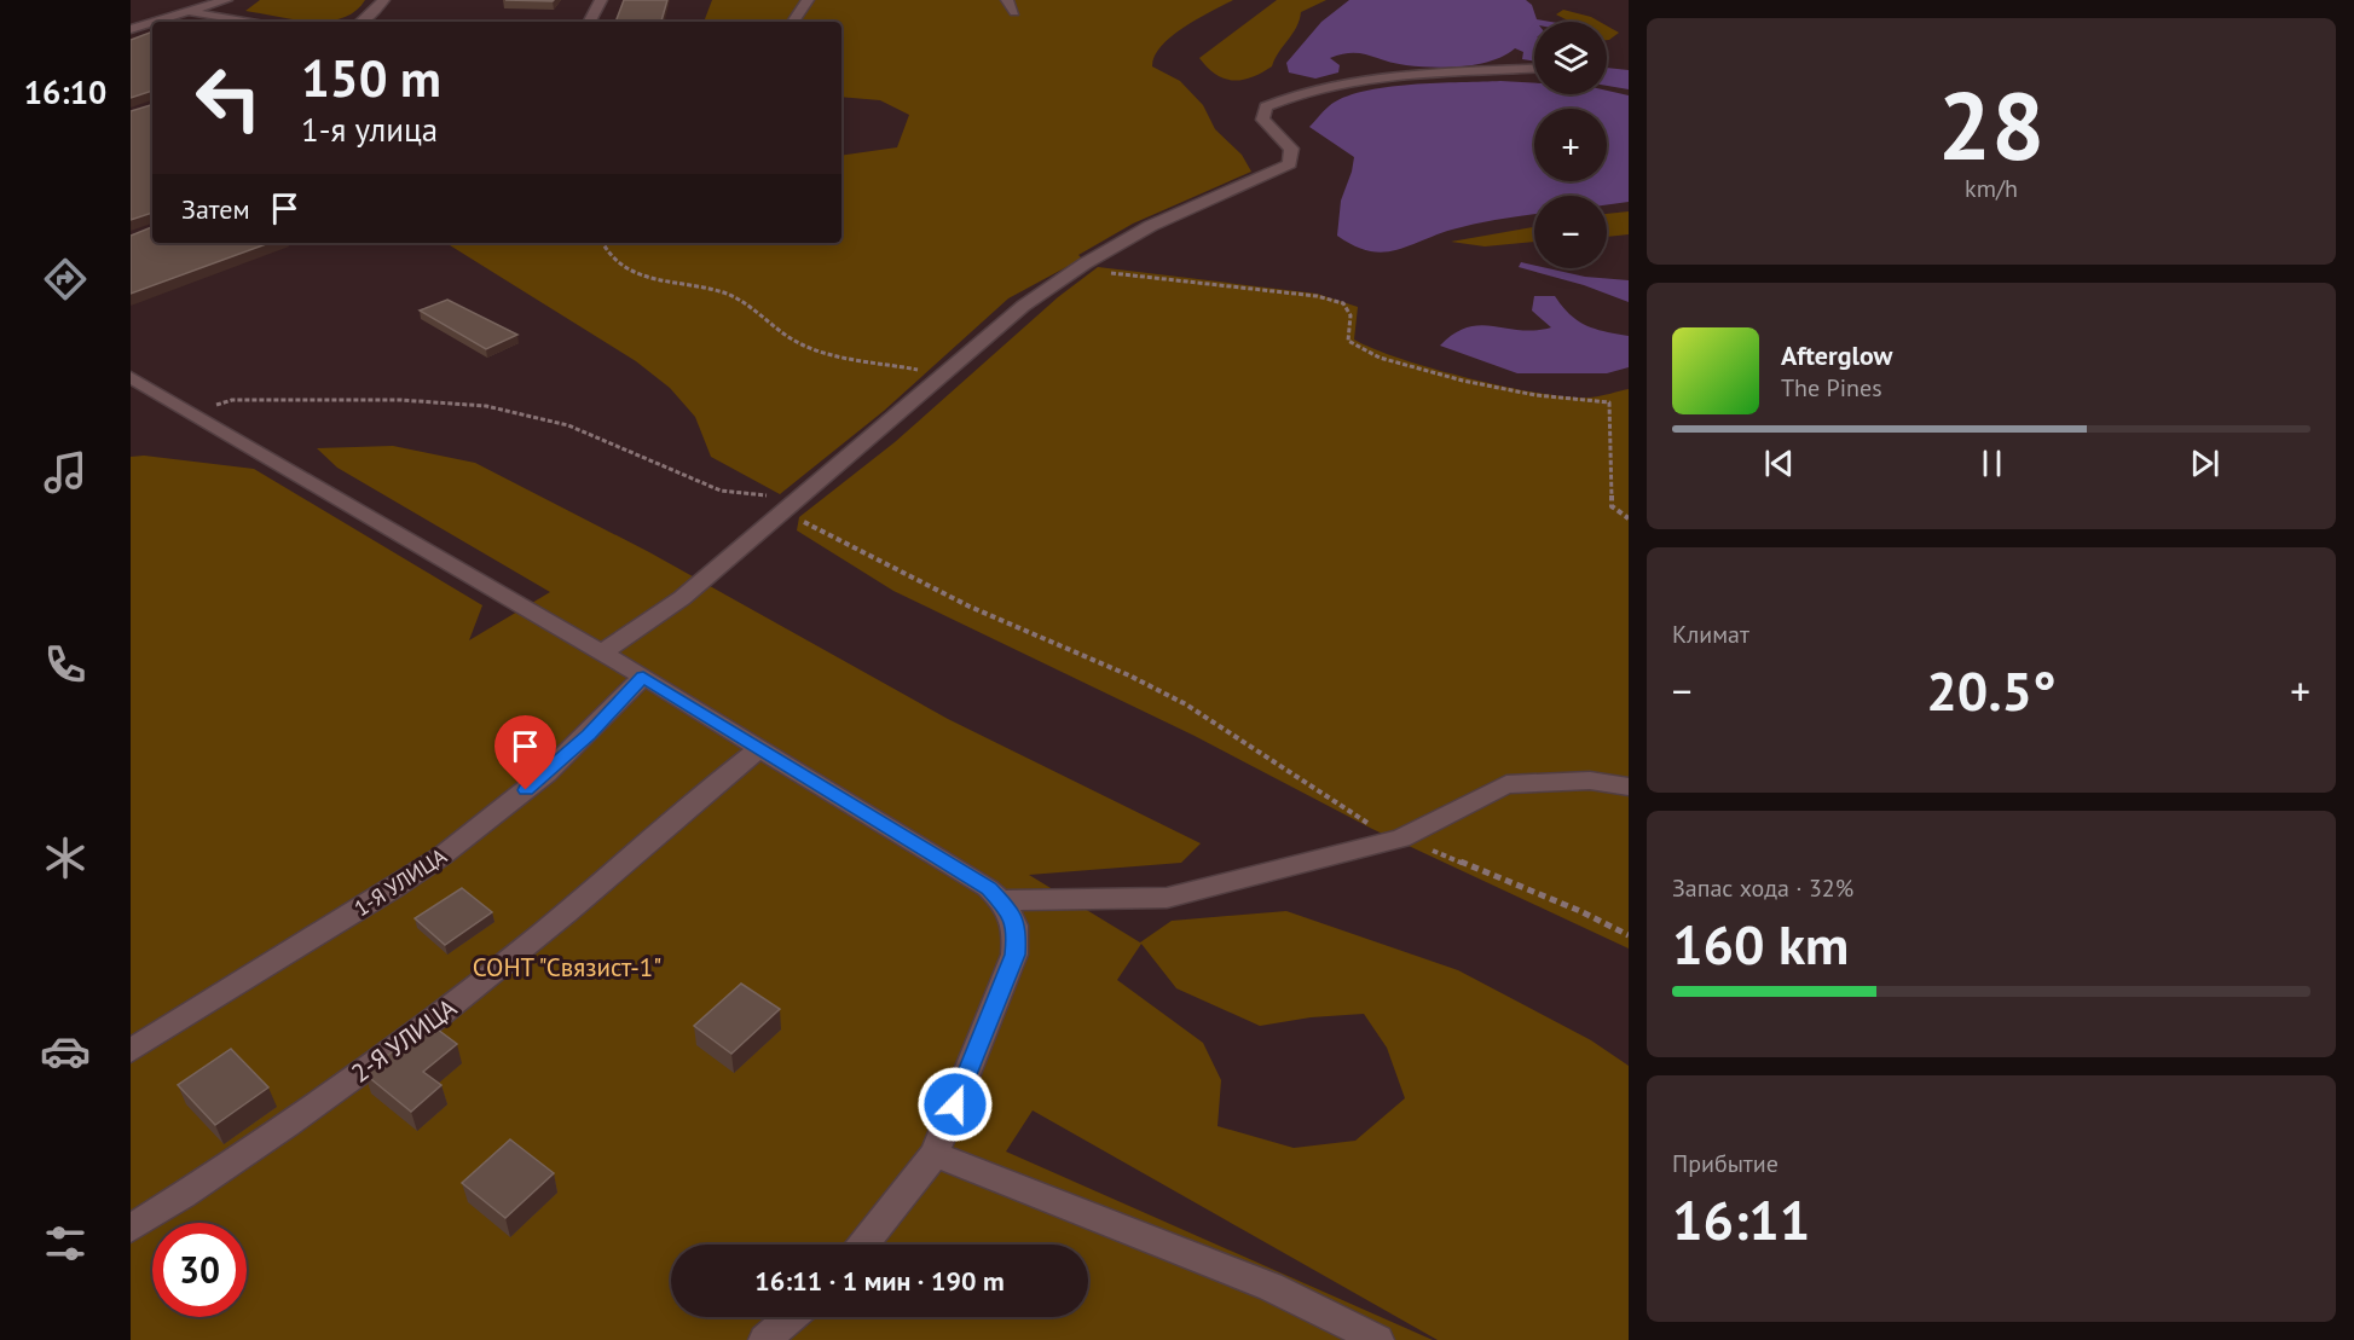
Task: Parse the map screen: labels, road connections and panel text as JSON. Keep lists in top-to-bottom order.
{
  "streets": {
    "street": ["1-Я УЛИЦА", "2-Я УЛИЦА"]
  },
  "parks": ["СОНТ \"Связист-1\""],
  "page": {
    "tabs": "16:10",
    "tile": [
      ["28", "km/h"],
      "Климат",
      ["Запас хода · 32%", "160 km"],
      ["Прибытие", "16:11"]
    ],
    "map_buttons": ["+", "−"],
    "turn": ["150 m", "1-я улица"],
    "then": "Затем",
    "song": ["Afterglow", "The Pines"],
    "heat": ["−", "20.5°", "+"],
    "limit": "30",
    "trip": "16:11 · 1 мин · 190 m"
  }
}
